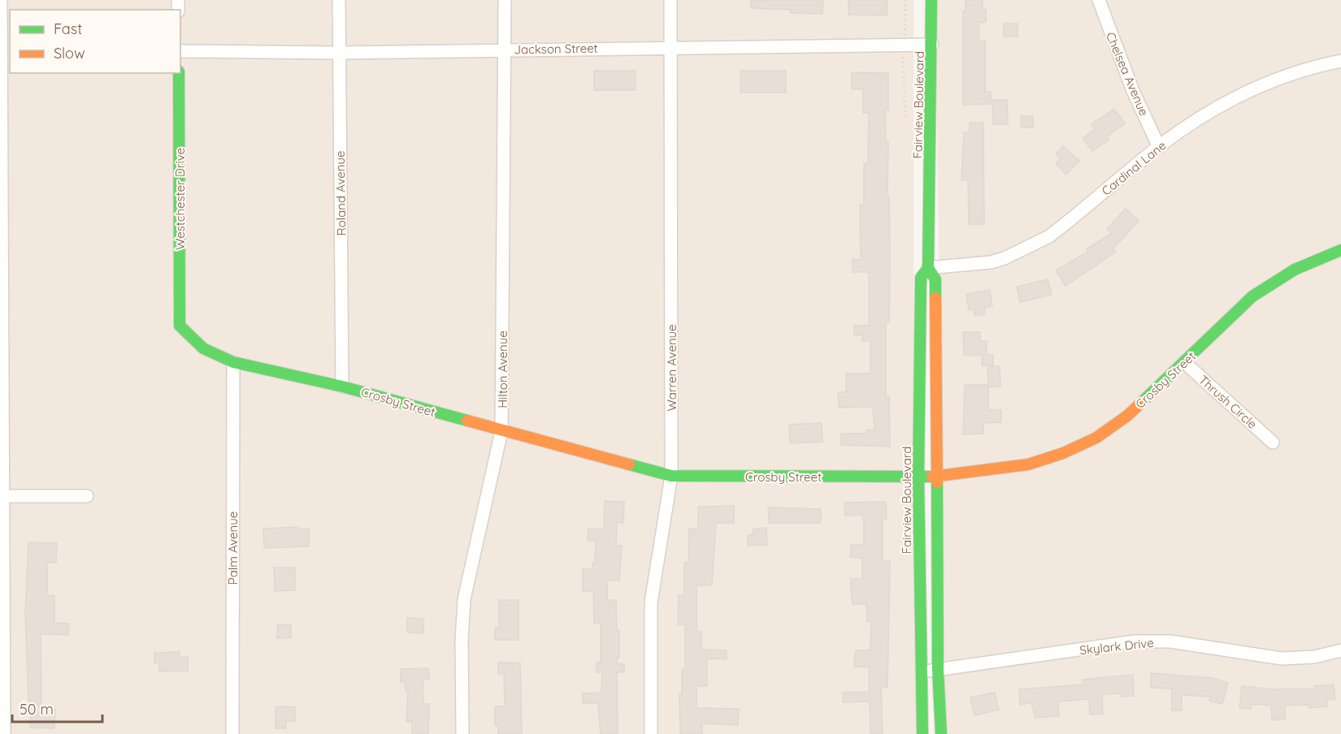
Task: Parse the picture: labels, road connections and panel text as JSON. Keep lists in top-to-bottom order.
{
  "streets": {
    "street": [
      "Jackson Street",
      "Chelsea Avenue",
      "Fairview Boulevard",
      "Cardinal Lane",
      "Roland Avenue",
      "Westchester Drive",
      "Warren Avenue",
      "Hilton Avenue",
      "Crosby Street",
      "Thrush Circle",
      "Palm Avenue",
      "Skylark Drive"
    ]
  },
  "crossings": [
    ["Jackson Street", "Fairview Boulevard"],
    ["Jackson Street", "Roland Avenue"],
    ["Jackson Street", "Warren Avenue"],
    ["Jackson Street", "Hilton Avenue"],
    ["Chelsea Avenue", "Cardinal Lane"],
    ["Fairview Boulevard", "Cardinal Lane"],
    ["Fairview Boulevard", "Crosby Street"],
    ["Fairview Boulevard", "Skylark Drive"],
    ["Roland Avenue", "Crosby Street"],
    ["Westchester Drive", "Crosby Street"],
    ["Warren Avenue", "Crosby Street"],
    ["Hilton Avenue", "Crosby Street"],
    ["Crosby Street", "Thrush Circle"],
    ["Crosby Street", "Palm Avenue"]
  ],
  "legend": ["Fast", "Slow"],
  "scale_bar": "50 m"
}
